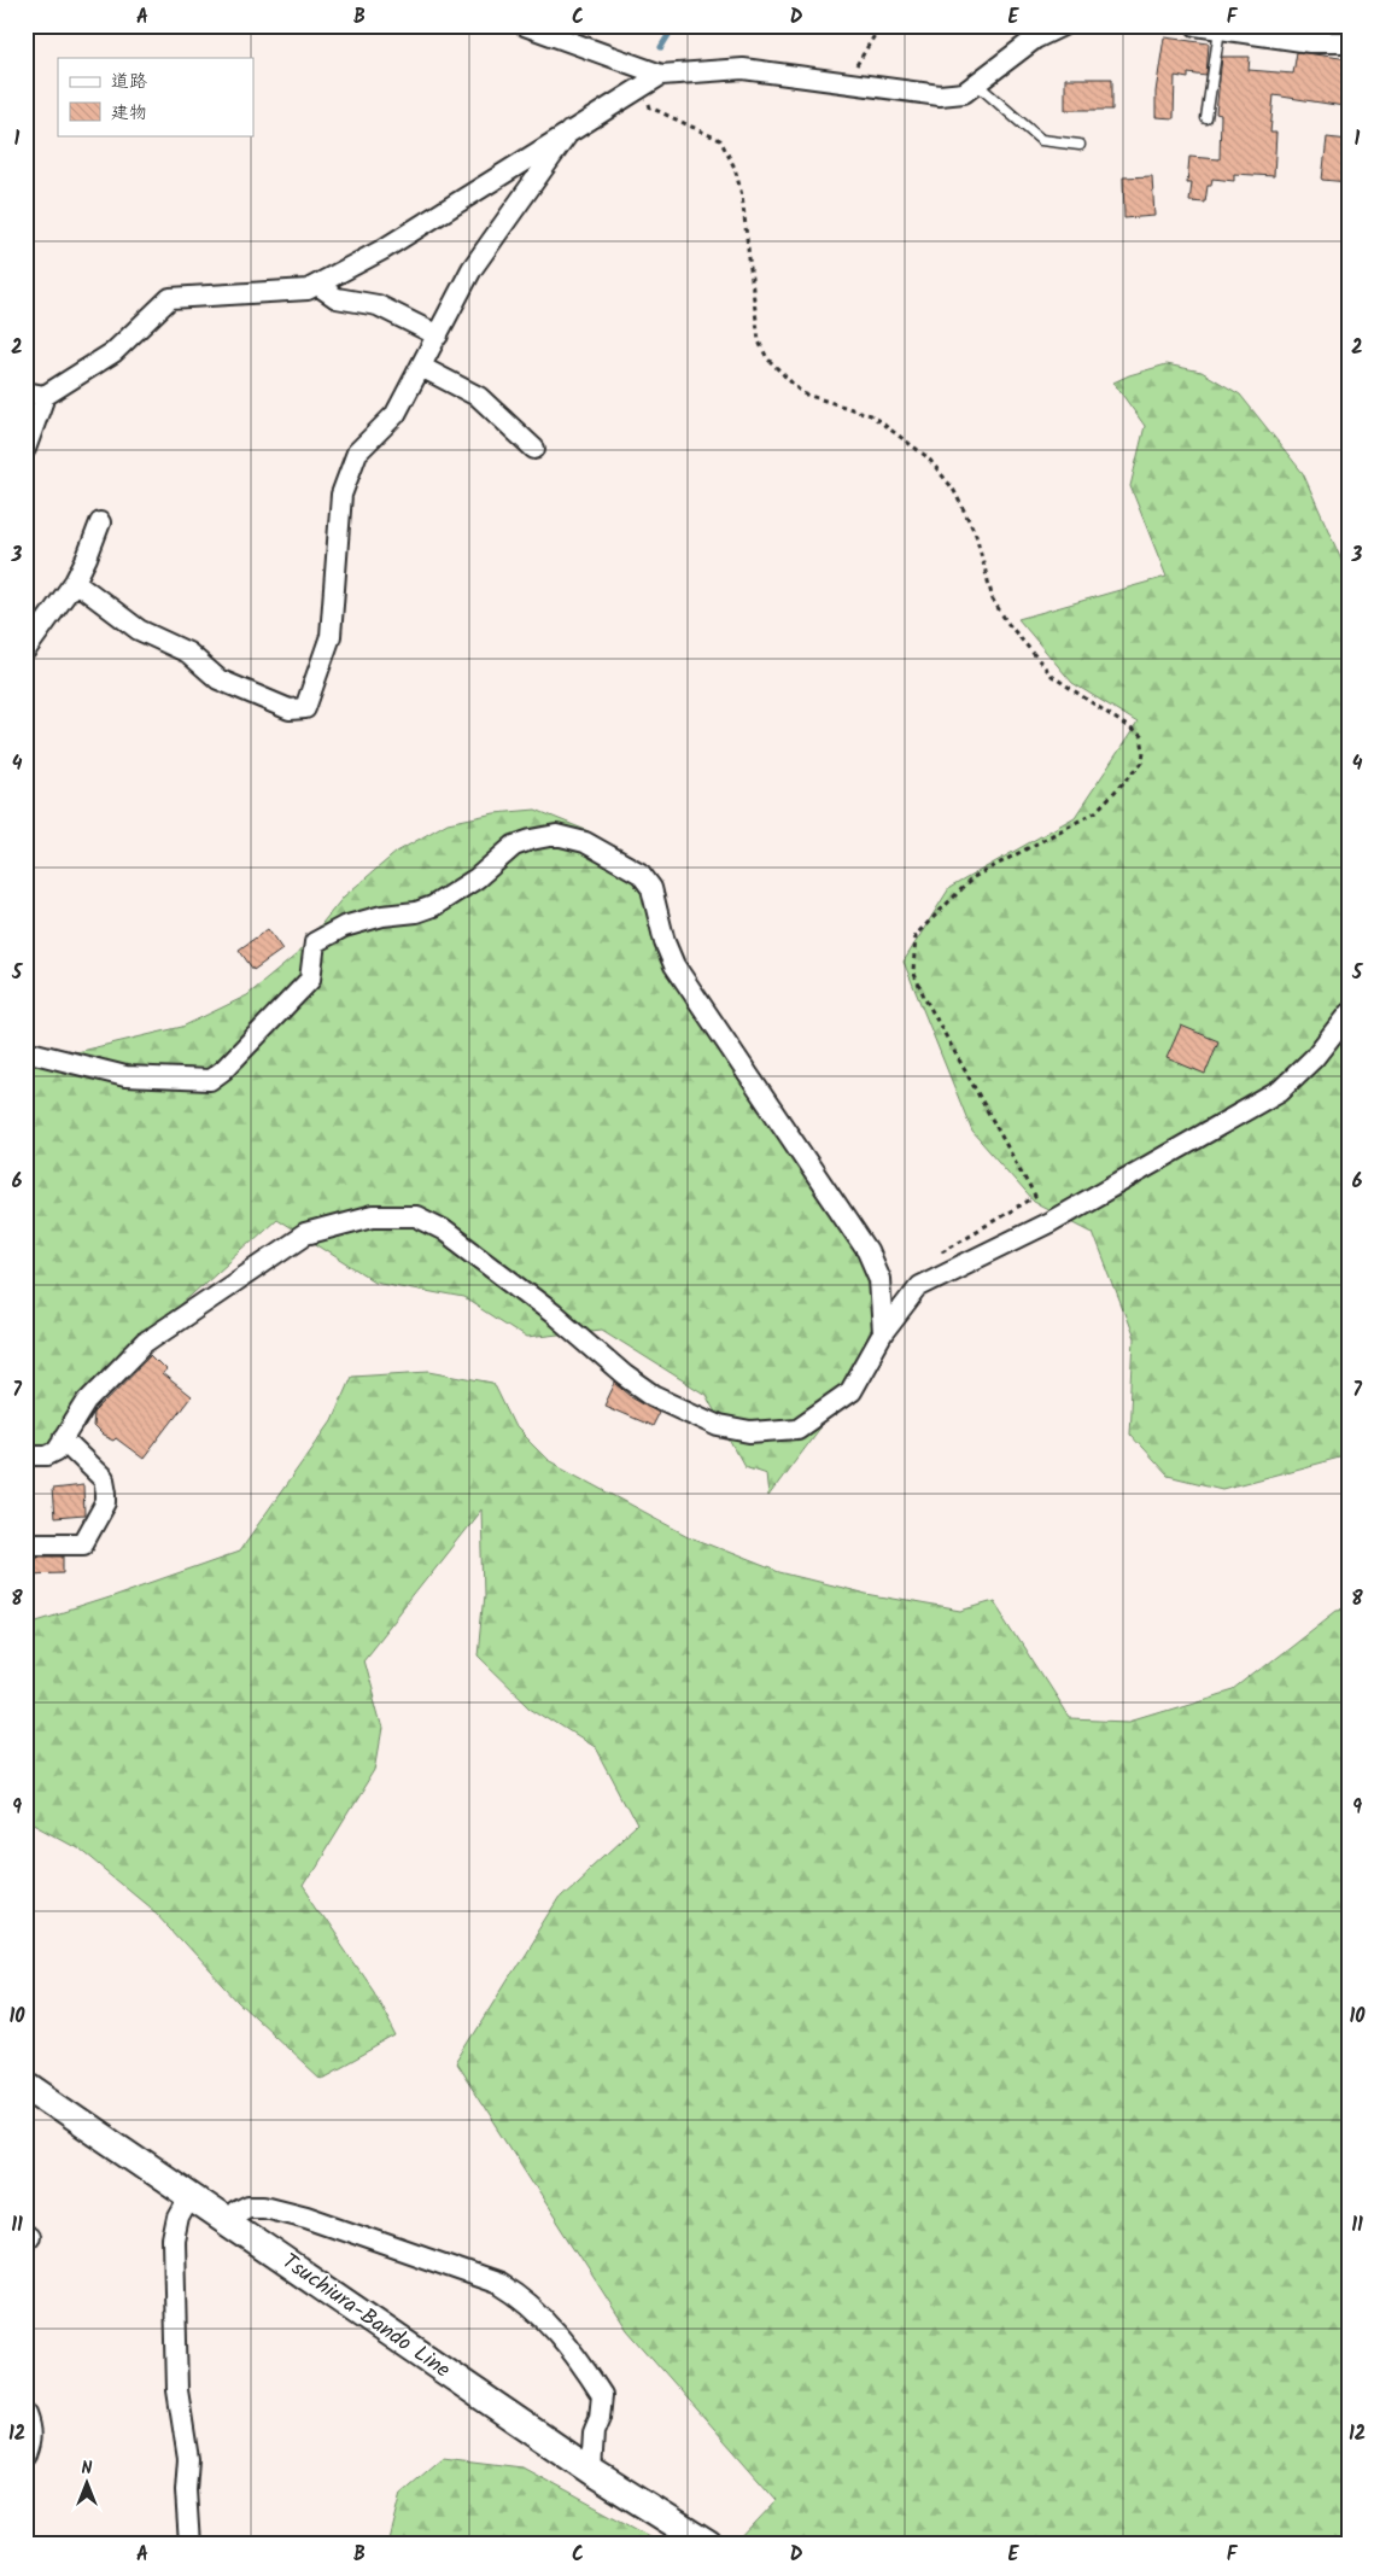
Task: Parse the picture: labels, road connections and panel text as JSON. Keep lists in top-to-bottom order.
{
  "streets": {
    "main road": ["Tsuchiura-Bando Line"]
  },
  "legend": ["道路", "建物"],
  "north": "top",
  "grid": {
    "columns": [
      "A",
      "B",
      "C",
      "D",
      "E",
      "F"
    ],
    "rows": [
      "1",
      "2",
      "3",
      "4",
      "5",
      "6",
      "7",
      "8",
      "9",
      "10",
      "11",
      "12"
    ]
  }
}
